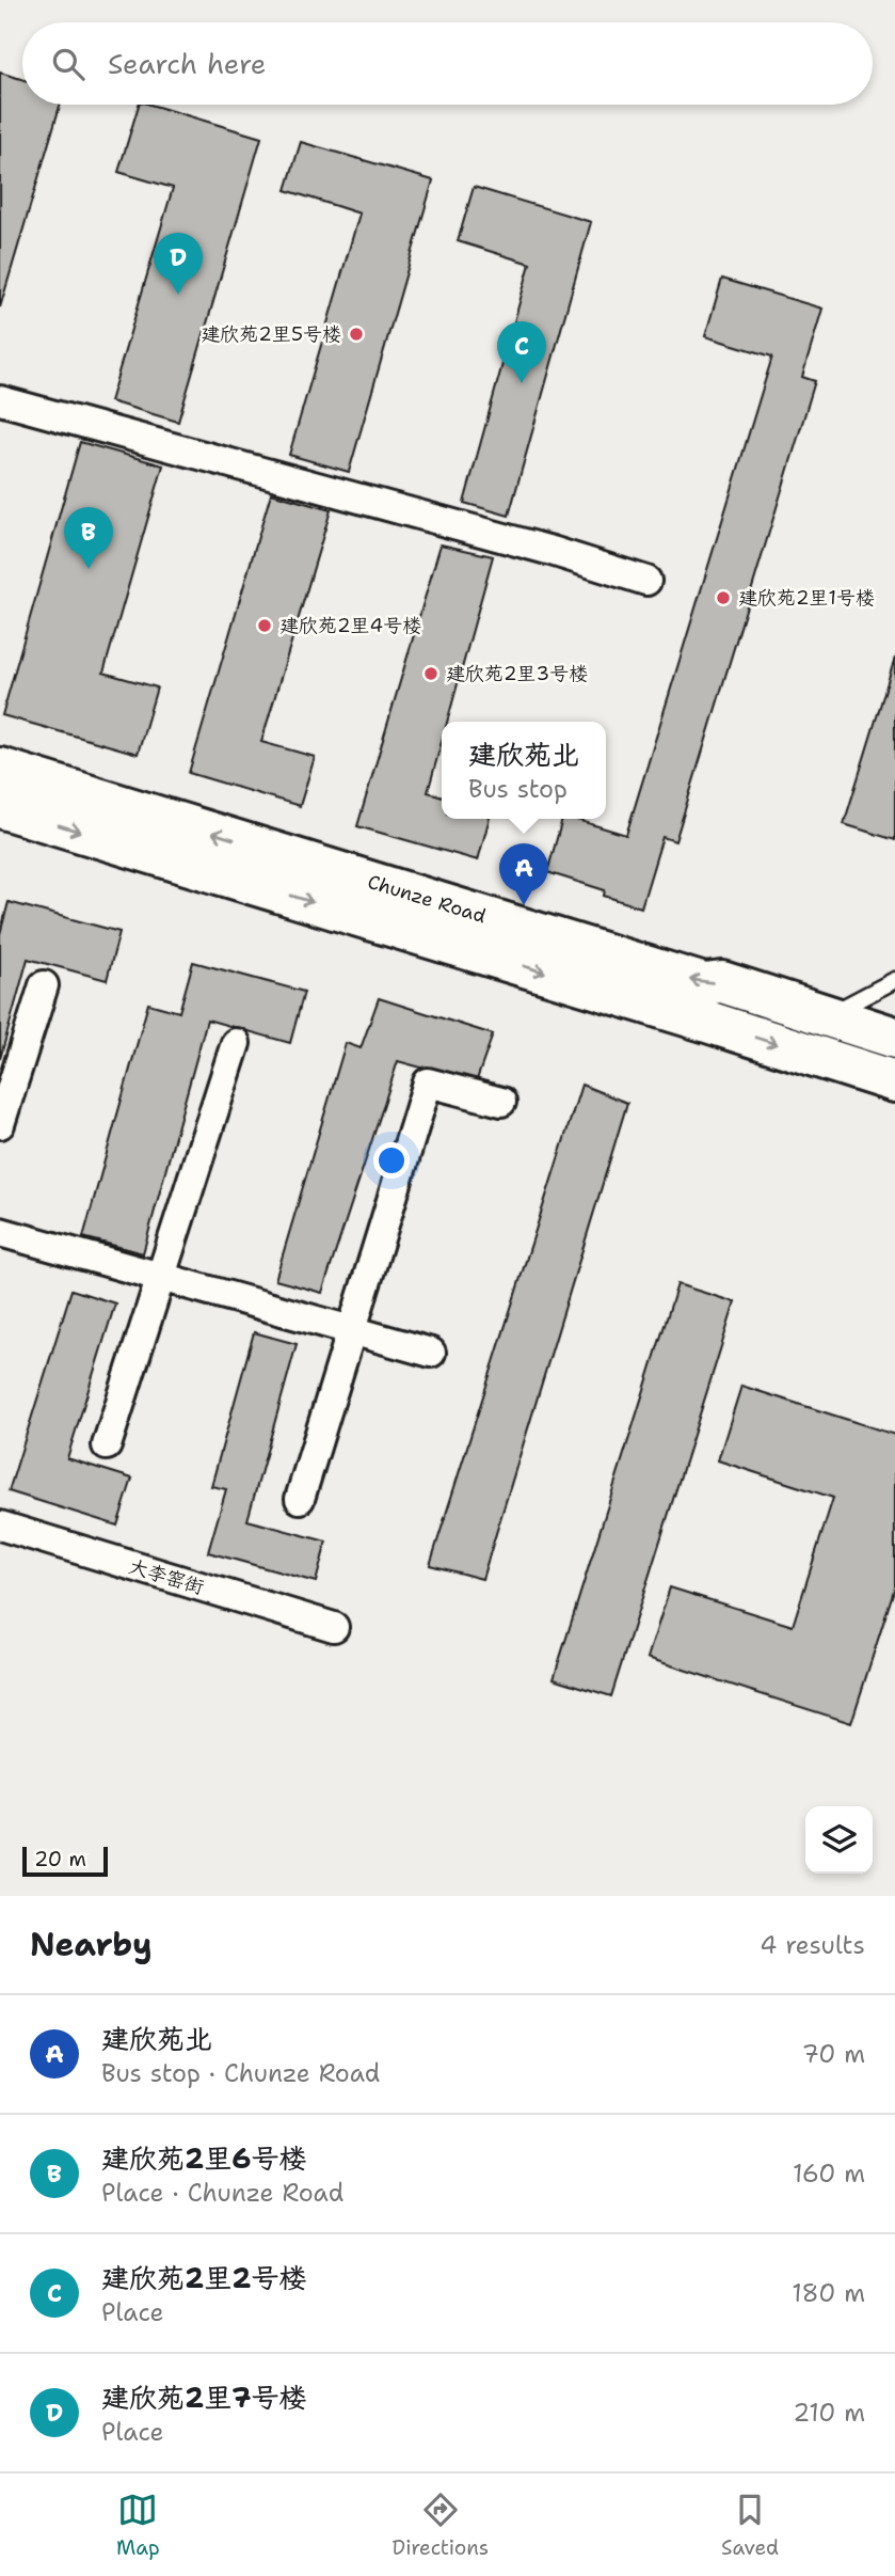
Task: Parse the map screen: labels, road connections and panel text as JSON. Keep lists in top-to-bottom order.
{
  "streets": {
    "street": ["Chunze Road", "大李窑街"]
  },
  "places": [
    "建欣苑2里5号楼",
    "建欣苑2里1号楼",
    "建欣苑2里4号楼",
    "建欣苑2里3号楼"
  ],
  "scale_bar": "20 m",
  "page": {
    "search": "Search here",
    "pins": [
      "D",
      "C",
      "B",
      "A"
    ],
    "popup": ["建欣苑北", "Bus stop"],
    "scale": "20 m",
    "heading": ["Nearby", "4 results"],
    "list": [
      {
        "mark": "A",
        "name": "建欣苑北",
        "note": "Bus stop · Chunze Road",
        "value": "70 m"
      },
      {
        "mark": "B",
        "name": "建欣苑2里6号楼",
        "note": "Place · Chunze Road",
        "value": "160 m"
      },
      {
        "mark": "C",
        "name": "建欣苑2里2号楼",
        "note": "Place",
        "value": "180 m"
      },
      {
        "mark": "D",
        "name": "建欣苑2里7号楼",
        "note": "Place",
        "value": "210 m"
      }
    ],
    "nav": ["Map", "Directions", "Saved"]
  }
}
